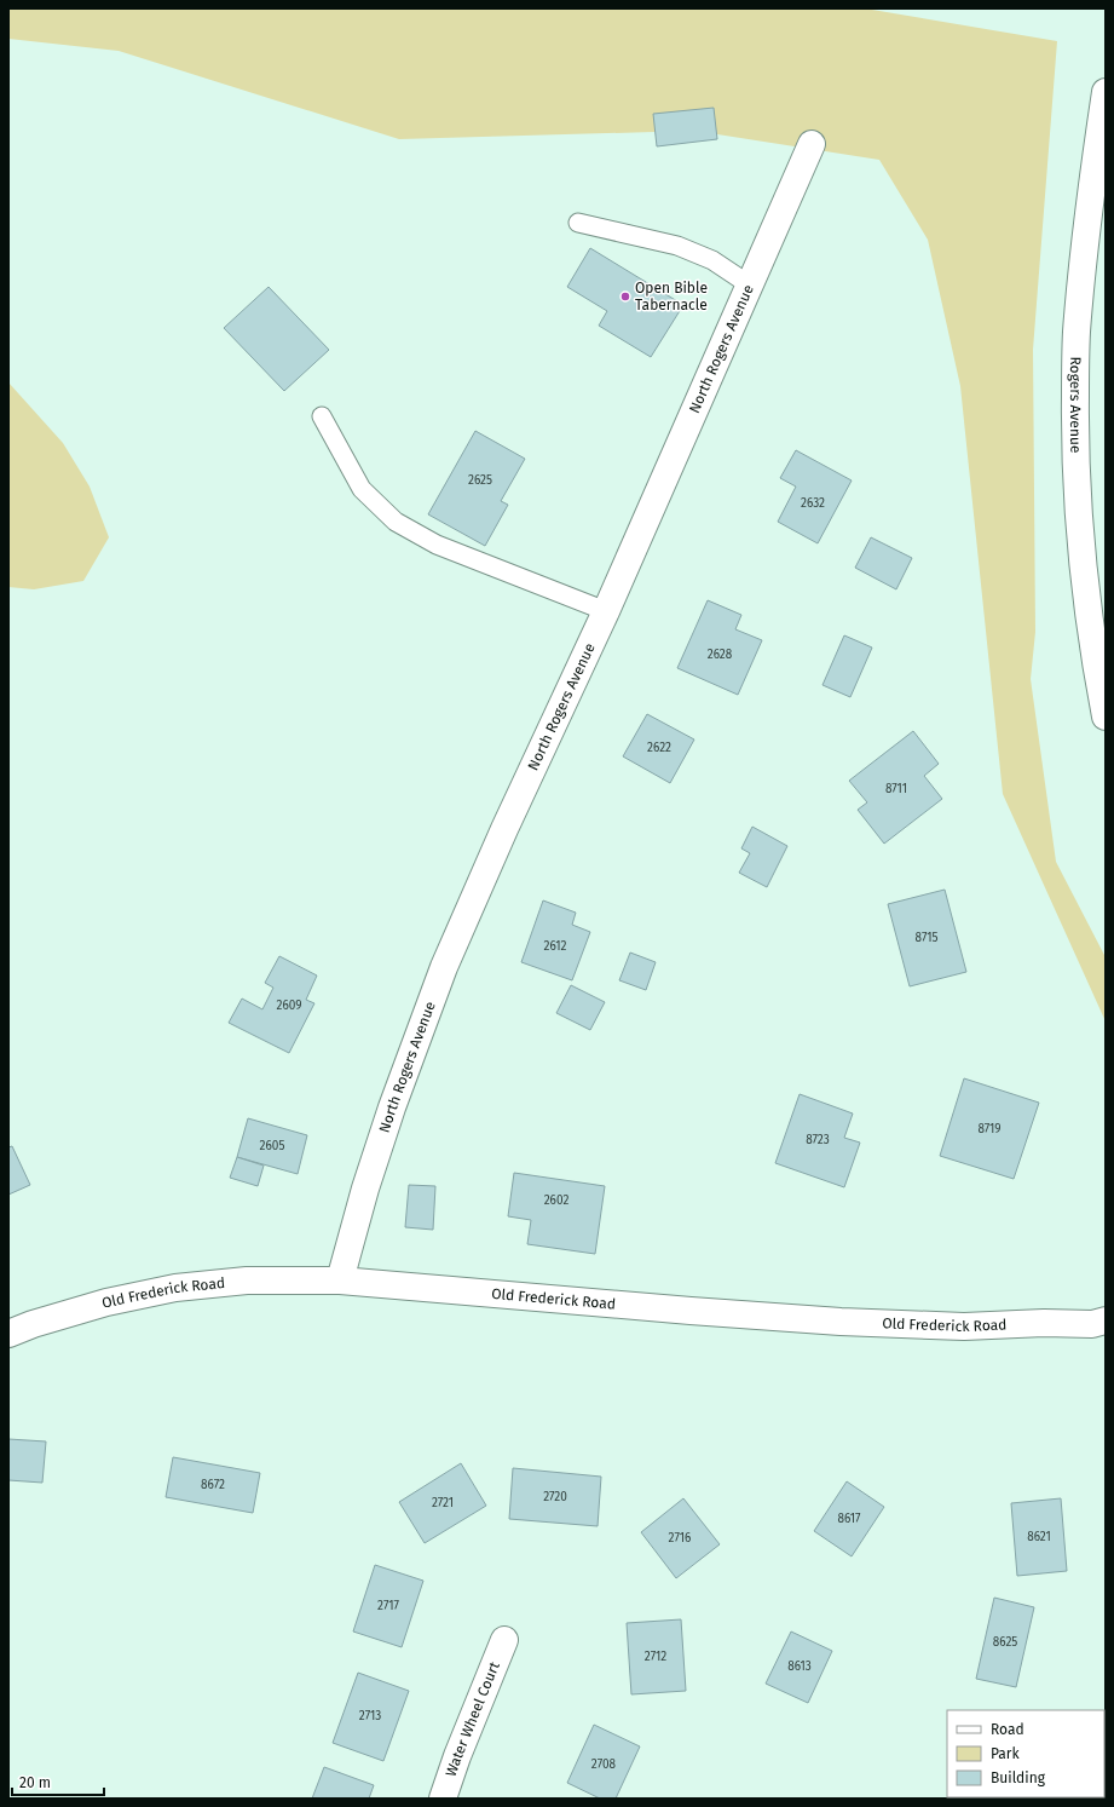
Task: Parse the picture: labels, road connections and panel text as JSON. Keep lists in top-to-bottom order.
{
  "streets": {
    "street": [
      "North Rogers Avenue",
      "Rogers Avenue",
      "Old Frederick Road",
      "Water Wheel Court"
    ]
  },
  "crossings": [
    ["North Rogers Avenue", "Old Frederick Road"]
  ],
  "places": ["Open Bible Tabernacle"],
  "house_numbers": [
    "2625",
    "2632",
    "2628",
    "2622",
    "8711",
    "8715",
    "2612",
    "2609",
    "8719",
    "8723",
    "2605",
    "2602",
    "8672",
    "2720",
    "2721",
    "8617",
    "8621",
    "2716",
    "2717",
    "8625",
    "2712",
    "8613",
    "2713",
    "2708"
  ],
  "legend": ["Road", "Park", "Building"],
  "scale_bar": "20 m"
}
